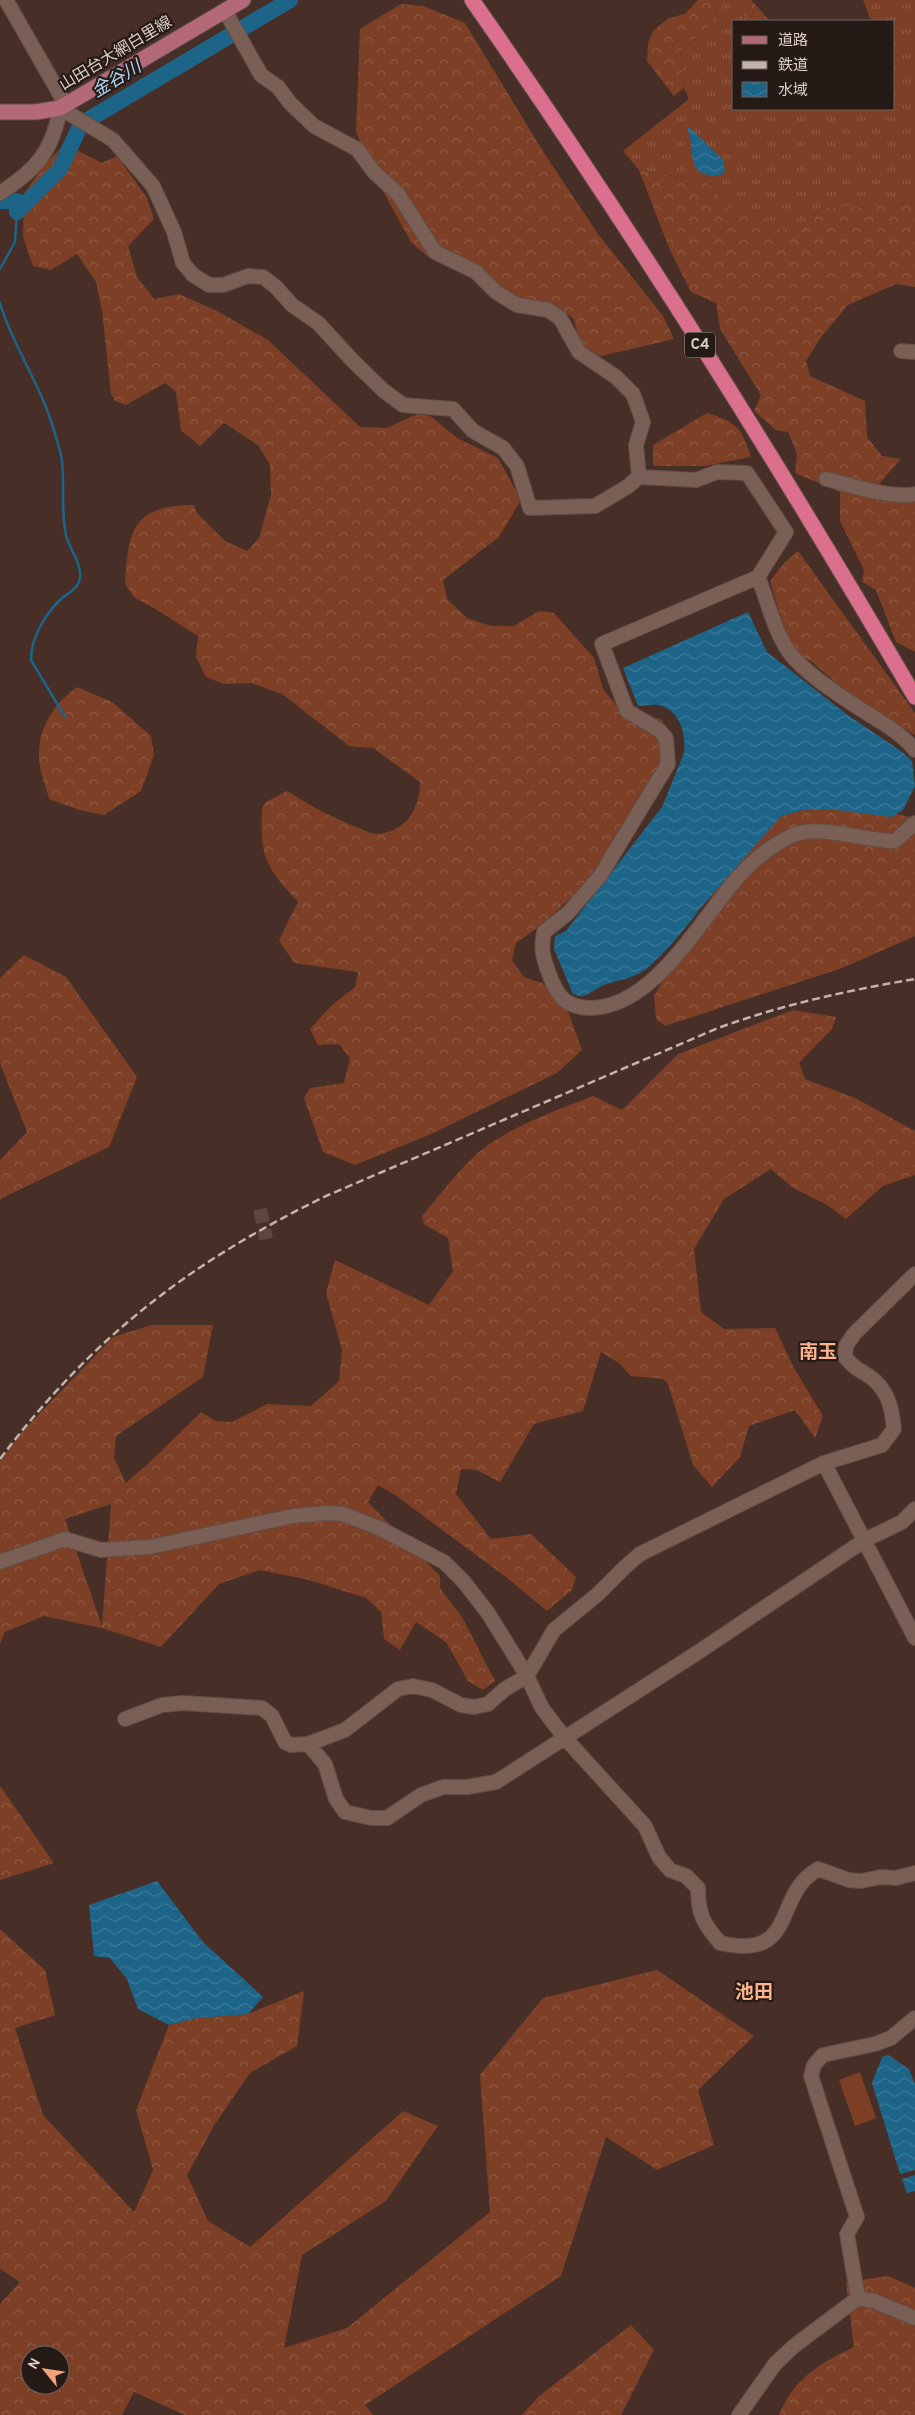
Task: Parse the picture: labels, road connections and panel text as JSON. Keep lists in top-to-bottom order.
{
  "streets": {
    "highway": ["C4"],
    "main road": ["山田台大網白里線"]
  },
  "districts": ["南玉", "池田"],
  "water": ["金谷川"],
  "legend": ["道路", "鉄道", "水域"],
  "north": "top left"
}
